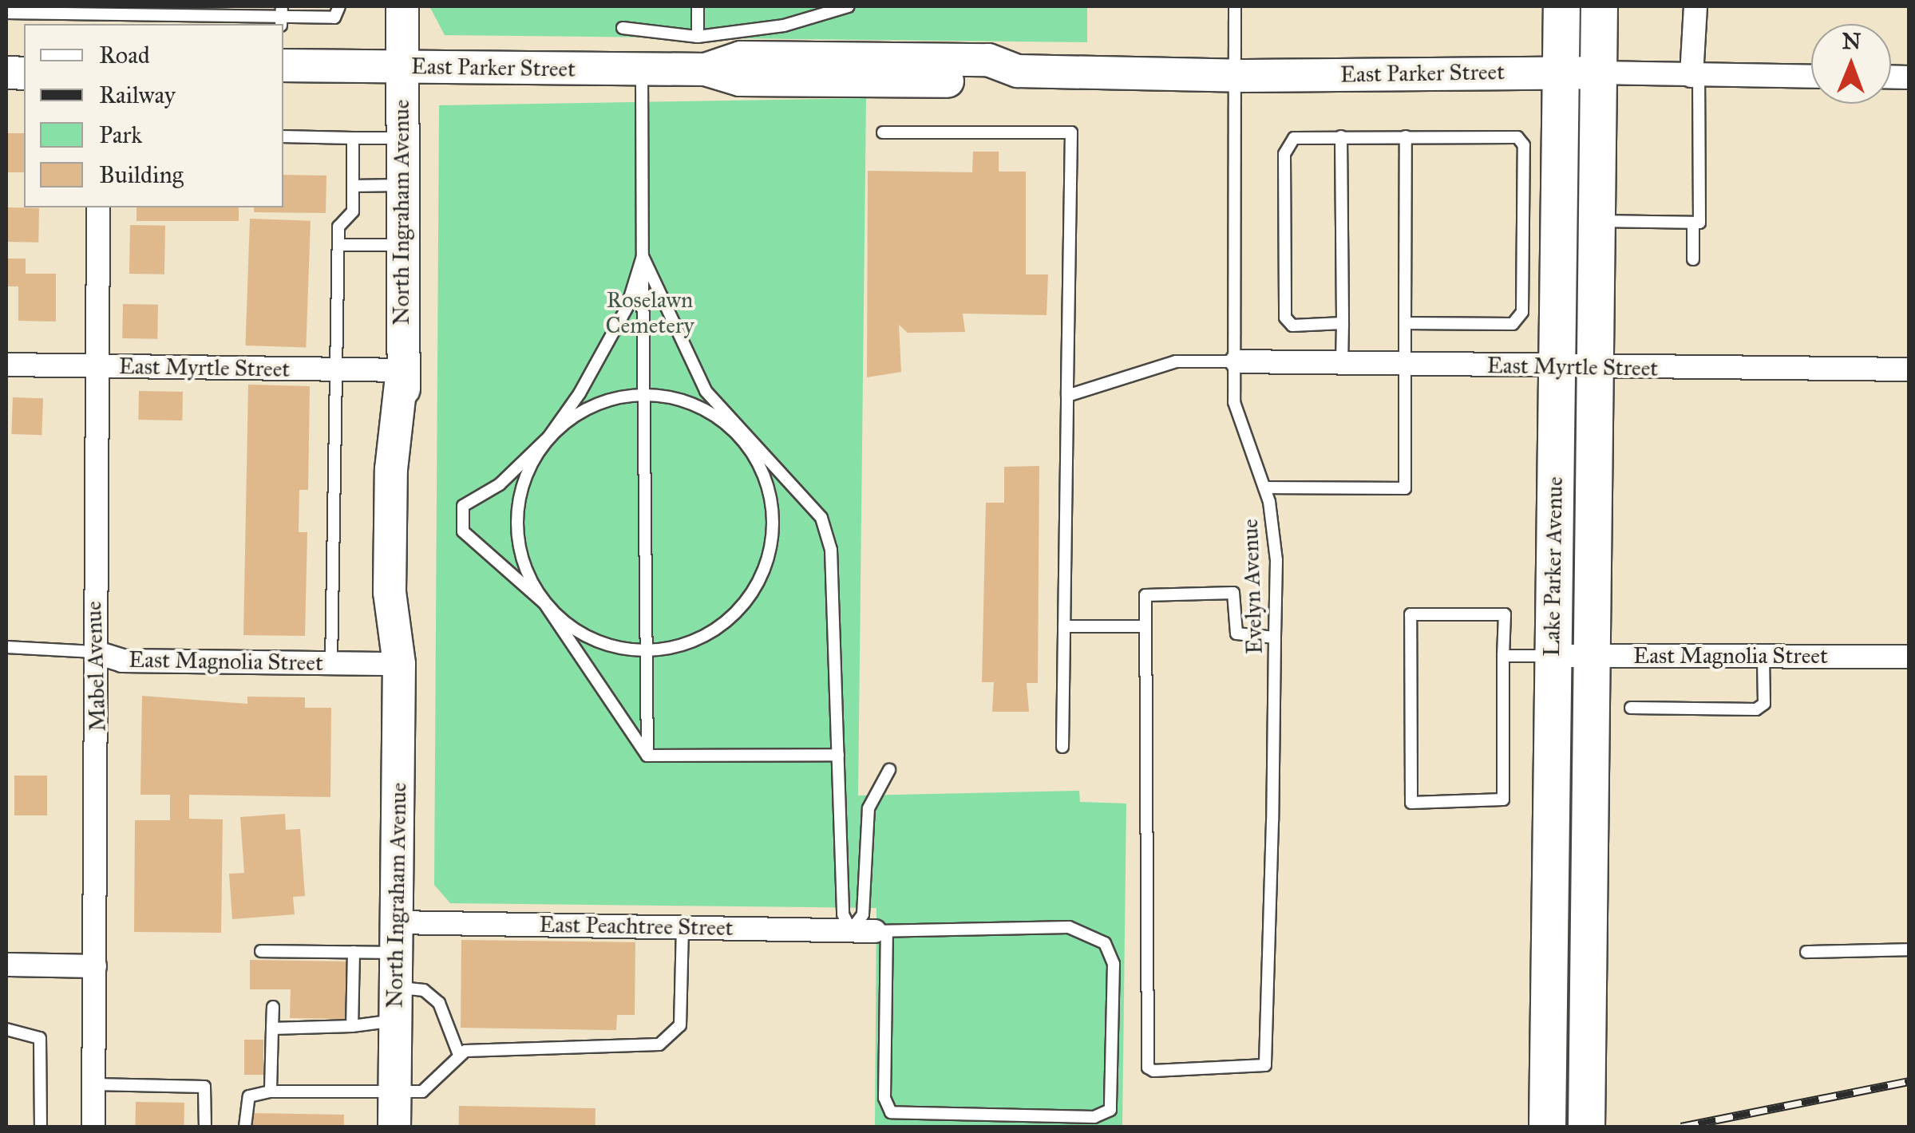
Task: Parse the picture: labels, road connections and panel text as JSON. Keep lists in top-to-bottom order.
{
  "streets": {
    "main road": ["Lake Parker Avenue"],
    "street": [
      "East Parker Street",
      "North Ingraham Avenue",
      "East Myrtle Street",
      "East Magnolia Street",
      "Mabel Avenue",
      "East Peachtree Street"
    ],
    "lane": ["Evelyn Avenue"]
  },
  "crossings": [
    ["East Parker Street", "North Ingraham Avenue"],
    ["East Parker Street", "Lake Parker Avenue"],
    ["East Parker Street", "Evelyn Avenue"],
    ["North Ingraham Avenue", "East Myrtle Street"],
    ["North Ingraham Avenue", "East Magnolia Street"],
    ["North Ingraham Avenue", "East Peachtree Street"],
    ["East Myrtle Street", "Lake Parker Avenue"],
    ["East Myrtle Street", "Evelyn Avenue"],
    ["East Myrtle Street", "Mabel Avenue"],
    ["Lake Parker Avenue", "East Magnolia Street"],
    ["East Magnolia Street", "Mabel Avenue"]
  ],
  "parks": ["Roselawn Cemetery"],
  "legend": [
    "Road",
    "Railway",
    "Park",
    "Building"
  ],
  "north": "top"
}
